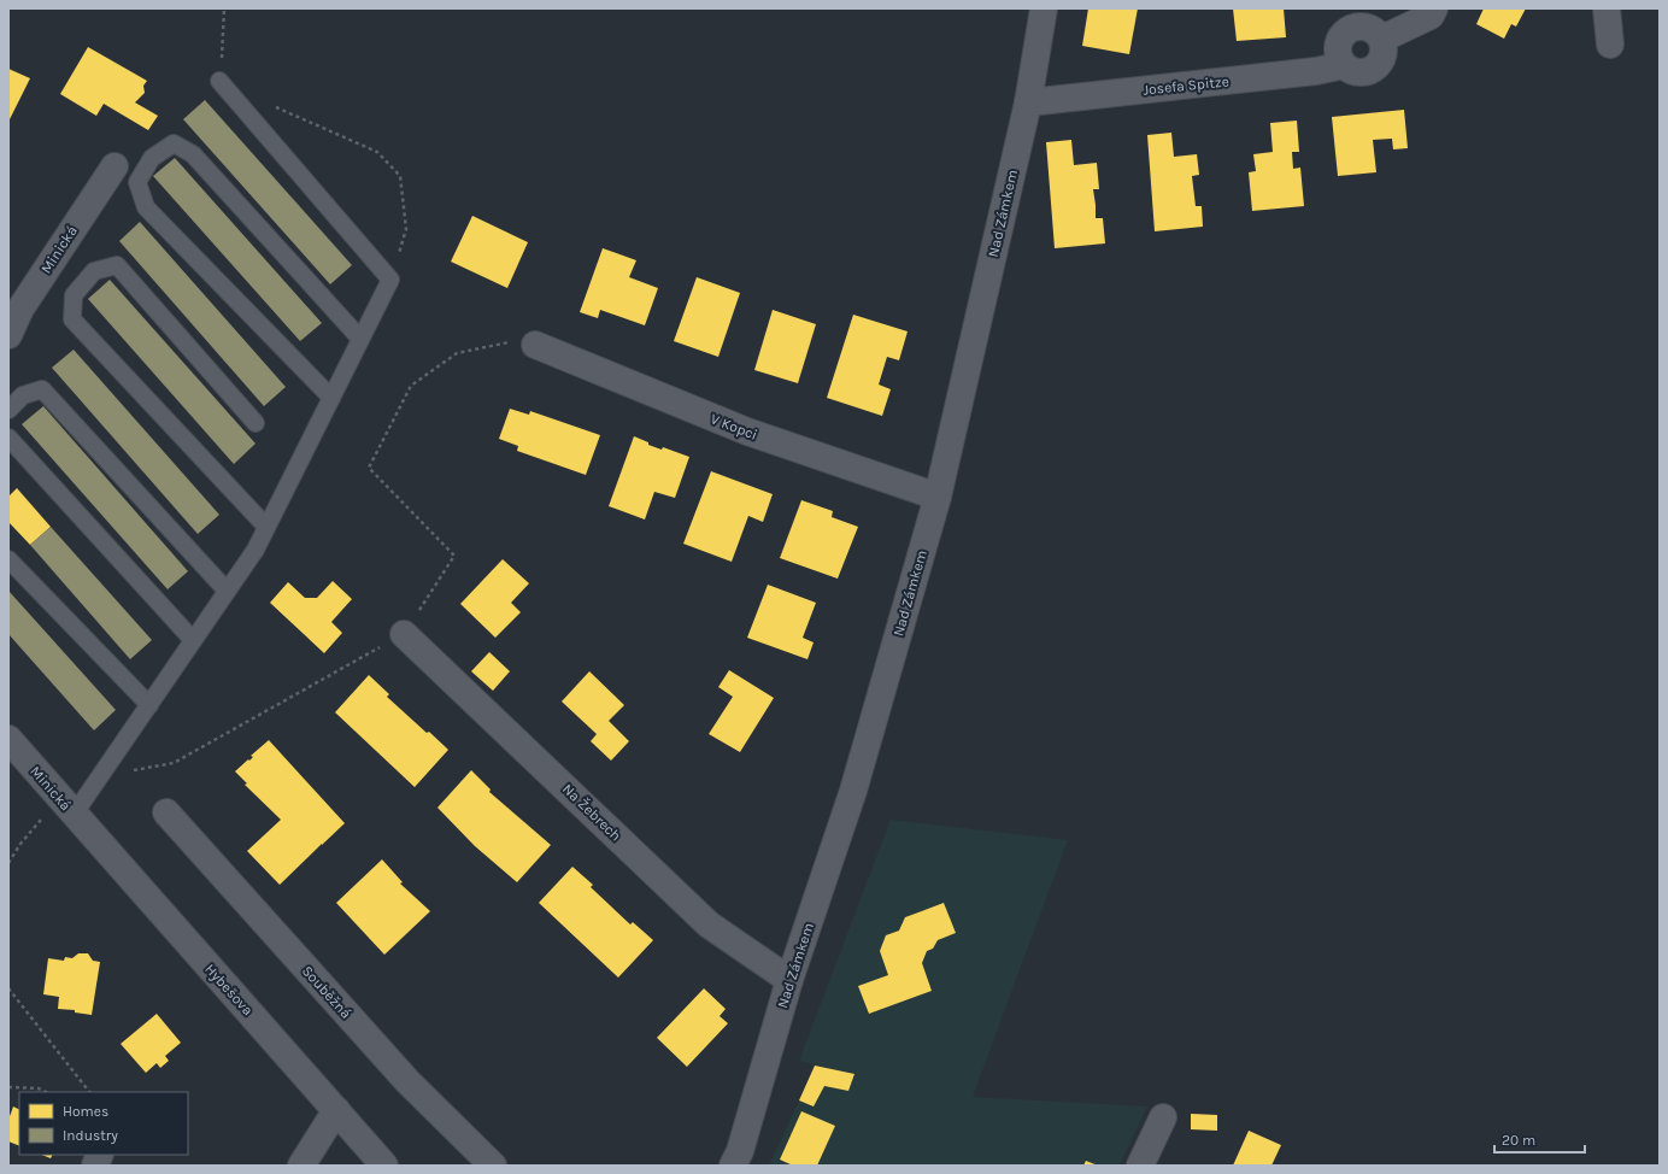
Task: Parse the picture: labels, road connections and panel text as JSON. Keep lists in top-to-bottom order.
{
  "streets": {
    "street": [
      "Josefa Spitze",
      "Nad Zámkem",
      "Minická",
      "V Kopci",
      "Na Žebrech",
      "Hybešova",
      "Souběžná"
    ]
  },
  "crossings": [
    ["Josefa Spitze", "Nad Zámkem"],
    ["Nad Zámkem", "V Kopci"],
    ["Nad Zámkem", "Na Žebrech"],
    ["Minická", "Hybešova"]
  ],
  "legend": ["Homes", "Industry"],
  "scale_bar": "20 m"
}
